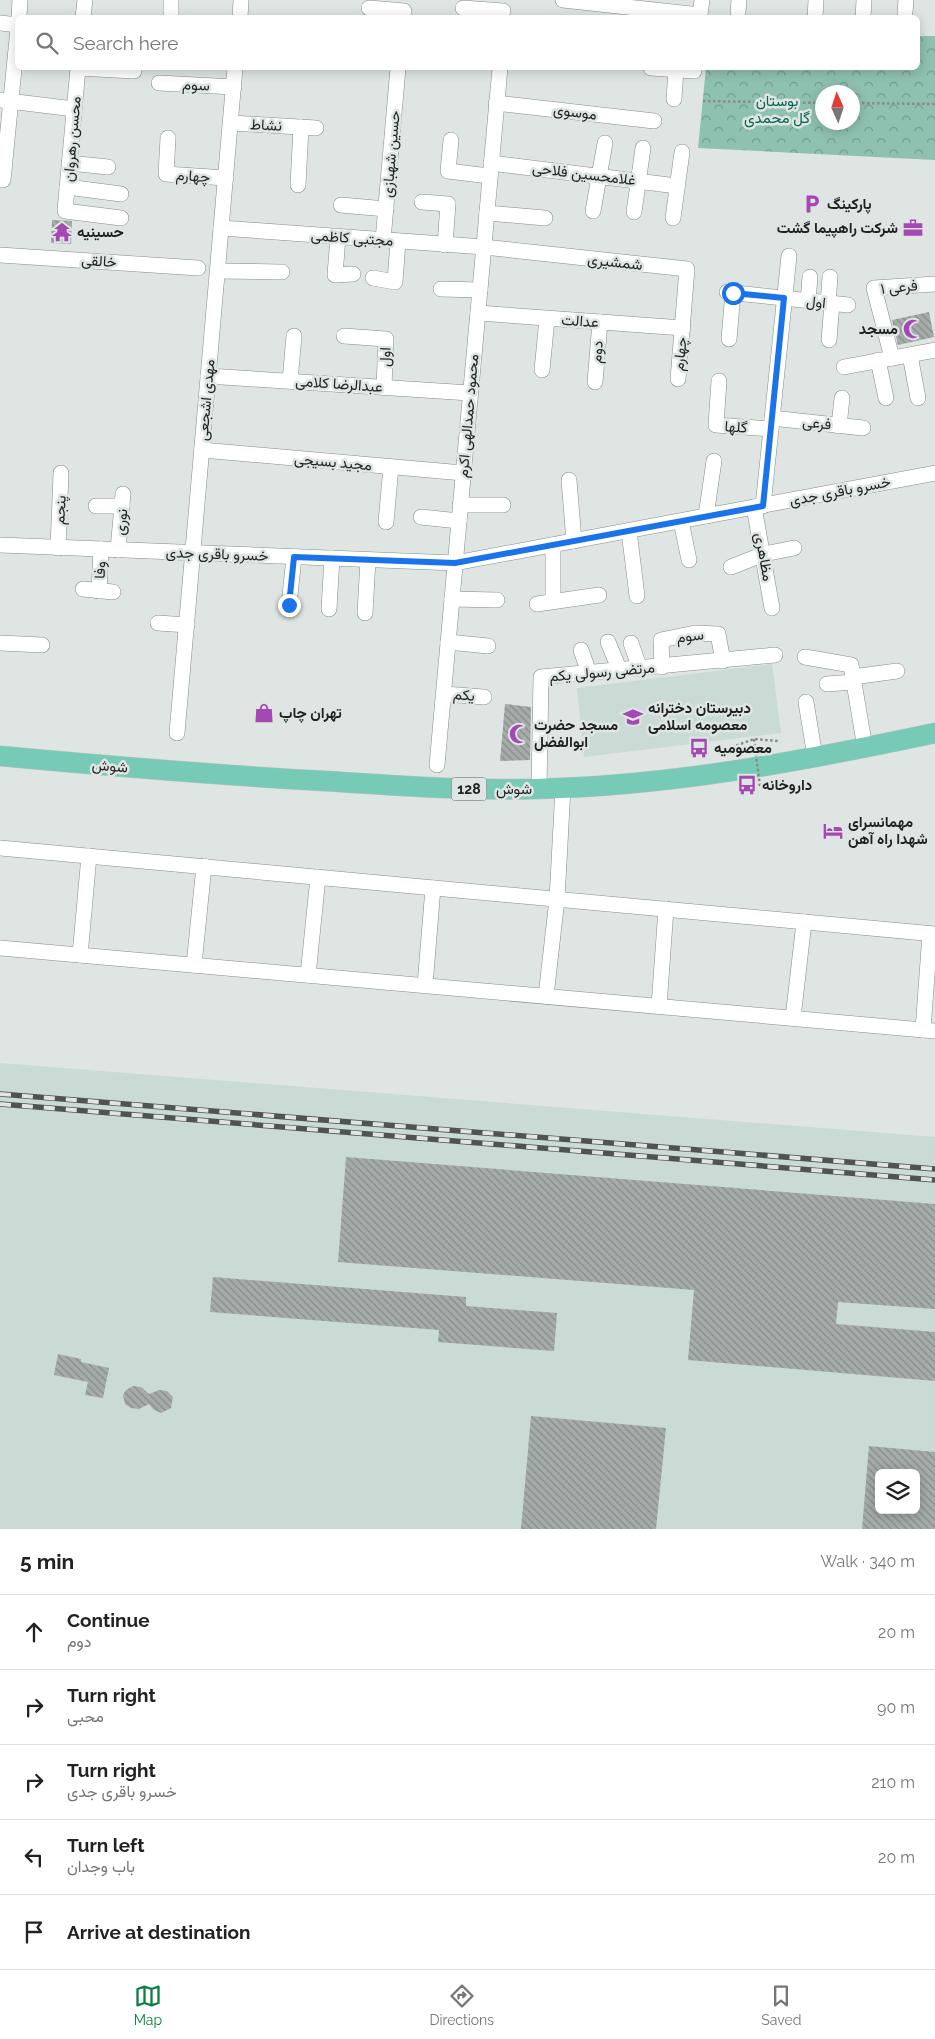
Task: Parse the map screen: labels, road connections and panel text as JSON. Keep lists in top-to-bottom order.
{
  "streets": {
    "main road": ["شوش", "128"],
    "street": [
      "سوم",
      "موسوی",
      "نشاط",
      "محسن رهروان",
      "حسین شهبازی",
      "غلامحسین فلاحی",
      "چهارم",
      "مجتبی کاظمی",
      "خالقی",
      "شمشیری",
      "فرعی ۱",
      "اول",
      "عدالت",
      "دوم",
      "عبدالرضا کلامی",
      "مهدی اشجعی",
      "محمود حمدالهی اکرم",
      "فرعی",
      "گلها",
      "مجید بسیجی",
      "خسرو باقری جدی",
      "پنجم",
      "نوری",
      "مظاهری",
      "وفا",
      "مرتضی رسولی یکم",
      "یکم"
    ]
  },
  "crossings": [
    ["سوم", "مهدی اشجعی"],
    ["سوم", "مرتضی رسولی یکم"],
    ["موسوی", "محمود حمدالهی اکرم"],
    ["نشاط", "مهدی اشجعی"],
    ["حسین شهبازی", "مجتبی کاظمی"],
    ["غلامحسین فلاحی", "محمود حمدالهی اکرم"],
    ["چهارم", "شمشیری"],
    ["چهارم", "عدالت"],
    ["چهارم", "مهدی اشجعی"],
    ["مجتبی کاظمی", "شمشیری"],
    ["مجتبی کاظمی", "مهدی اشجعی"],
    ["مجتبی کاظمی", "محمود حمدالهی اکرم"],
    ["شمشیری", "عدالت"],
    ["شمشیری", "محمود حمدالهی اکرم"],
    ["اول", "عبدالرضا کلامی"],
    ["اول", "مظاهری"],
    ["عدالت", "دوم"],
    ["عدالت", "محمود حمدالهی اکرم"],
    ["عبدالرضا کلامی", "مهدی اشجعی"],
    ["عبدالرضا کلامی", "محمود حمدالهی اکرم"],
    ["مهدی اشجعی", "مجید بسیجی"],
    ["مهدی اشجعی", "خسرو باقری جدی"],
    ["محمود حمدالهی اکرم", "مجید بسیجی"],
    ["محمود حمدالهی اکرم", "خسرو باقری جدی"],
    ["محمود حمدالهی اکرم", "یکم"],
    ["فرعی", "گلها"],
    ["فرعی", "مظاهری"],
    ["گلها", "مظاهری"],
    ["خسرو باقری جدی", "پنجم"],
    ["خسرو باقری جدی", "نوری"],
    ["خسرو باقری جدی", "مظاهری"],
    ["خسرو باقری جدی", "وفا"],
    ["مرتضی رسولی یکم", "شوش"]
  ],
  "parks": ["بوستان گل محمدی"],
  "places": {
    "parking": ["پارکینگ"],
    "office": ["شركت راهپيما گشت"],
    "temple": ["حسینیه"],
    "mosque": ["مسجد", "مسجد حضرت ابوالفضل"],
    "shop": ["تهران چاپ"],
    "school or university": ["دبیرستان دخترانه معصومه اسلامی"],
    "bus stop": ["معصومیه", "داروخانه"],
    "hotel": ["مهمانسرای شهدا راه آهن"]
  },
  "north": "top",
  "page": {
    "search": "Search here",
    "heading": ["5 min", "Walk · 340 m"],
    "list": [
      ["Continue", "دوم", "20 m"],
      ["Turn right", "محبی", "90 m"],
      ["Turn right", "خسرو باقری جدی", "210 m"],
      ["Turn left", "باب وجدان", "20 m"],
      "Arrive at destination"
    ],
    "nav": ["Map", "Directions", "Saved"]
  }
}
